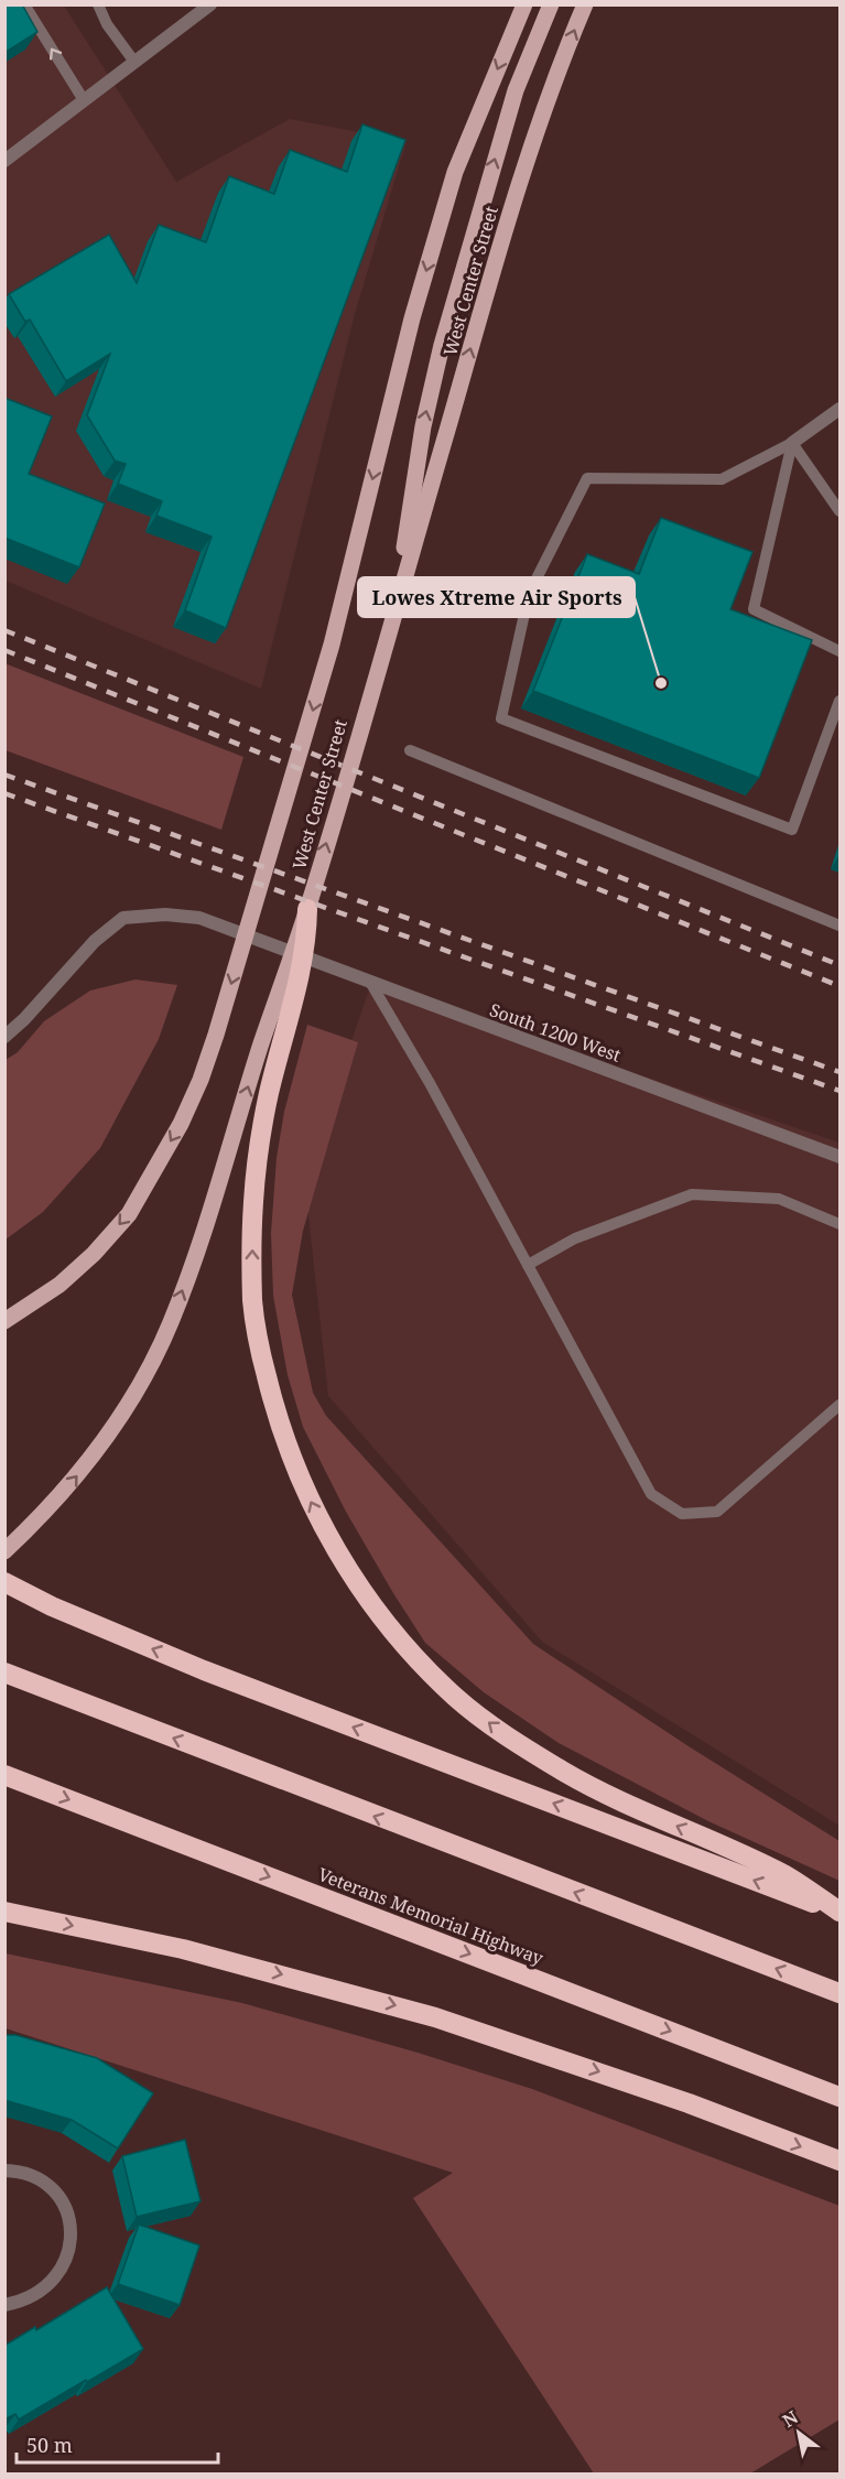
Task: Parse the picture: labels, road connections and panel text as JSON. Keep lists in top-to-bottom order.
{
  "streets": {
    "highway": ["Veterans Memorial Highway"],
    "main road": ["West Center Street"],
    "street": ["South 1200 West"]
  },
  "places": ["Lowes Xtreme Air Sports"],
  "scale_bar": "50 m",
  "north": "top left"
}
